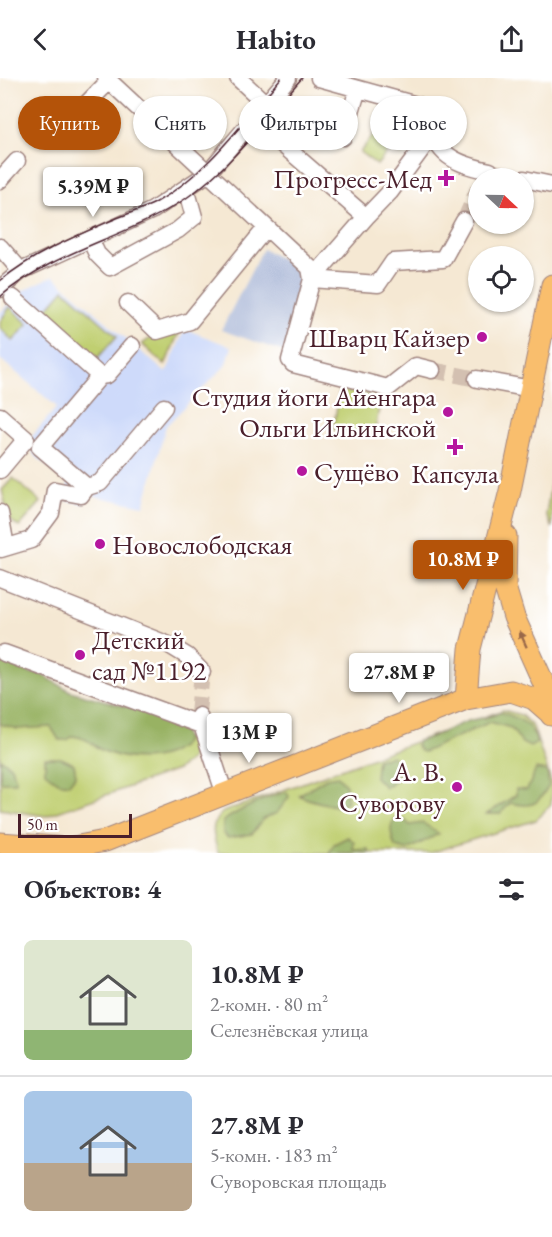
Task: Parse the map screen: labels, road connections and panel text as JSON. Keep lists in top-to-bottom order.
{
  "places": {
    "health": ["Прогресс-Мед", "Капсула"],
    "other": [
      "Шварц Кайзер",
      "Студия йоги Айенгара Ольги Ильинской",
      "Сущёво",
      "Новослободская",
      "Детский сад №1192",
      "А. В. Суворову"
    ]
  },
  "scale_bar": "50 m",
  "north": "right",
  "page": {
    "header": "Habito",
    "chip": [
      "Купить",
      "Снять",
      "Фильтры",
      "Новое"
    ],
    "price": [
      "5.39M ₽",
      "10.8M ₽",
      "27.8M ₽",
      "13M ₽"
    ],
    "scale": "50 m",
    "heading": "Объектов: 4",
    "list": [
      {
        "name": "10.8M ₽",
        "note": "2-комн. · 80 m² · Селезнёвская улица"
      },
      {
        "name": "27.8M ₽",
        "note": "5-комн. · 183 m² · Суворовская площадь"
      }
    ]
  }
}
